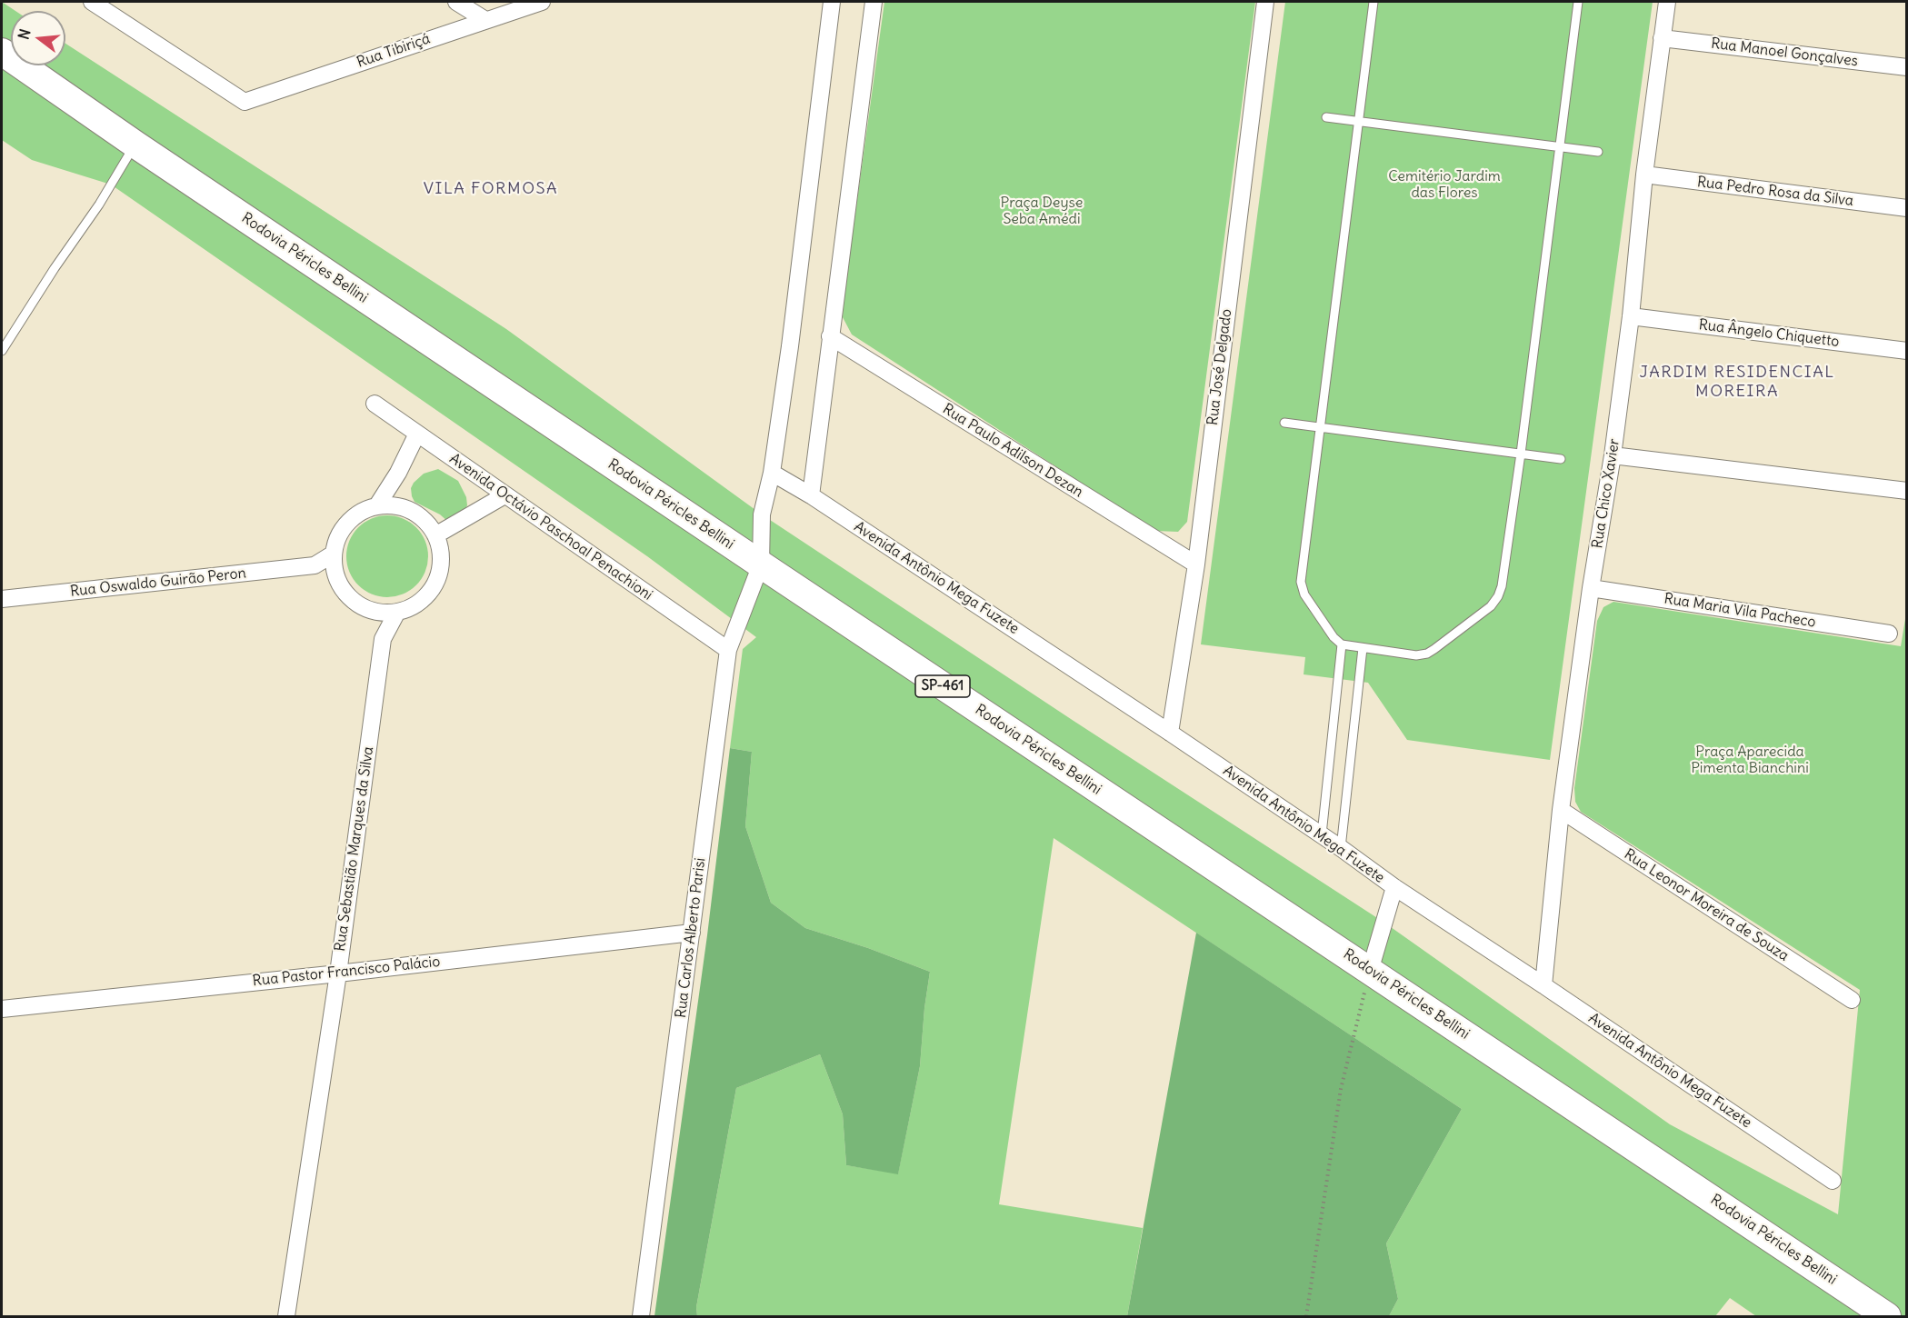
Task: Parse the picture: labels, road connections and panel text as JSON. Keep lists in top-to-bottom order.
{
  "streets": {
    "main road": ["Rodovia Péricles Bellini", "SP-461"],
    "street": [
      "Rua Tibiriçá",
      "Rua Manoel Gonçalves",
      "Rua Pedro Rosa da Silva",
      "Rua Ângelo Chiquetto",
      "Rua José Delgado",
      "Rua Paulo Adilson Dezan",
      "Rua Chico Xavier",
      "Avenida Octávio Paschoal Penachioni",
      "Avenida Antônio Mega Fuzete",
      "Rua Oswaldo Guirão Peron",
      "Rua Maria Vila Pacheco",
      "Rua Sebastião Marques da Silva",
      "Rua Leonor Moreira de Souza",
      "Rua Carlos Alberto Parisi",
      "Rua Pastor Francisco Palácio"
    ]
  },
  "crossings": [
    ["Rua Manoel Gonçalves", "Rua Chico Xavier"],
    ["Rua Pedro Rosa da Silva", "Rua Chico Xavier"],
    ["Rodovia Péricles Bellini", "Rua Carlos Alberto Parisi"],
    ["Rua Ângelo Chiquetto", "Rua Chico Xavier"],
    ["Rua José Delgado", "Rua Paulo Adilson Dezan"],
    ["Rua José Delgado", "Avenida Antônio Mega Fuzete"],
    ["Rua Chico Xavier", "Avenida Antônio Mega Fuzete"],
    ["Rua Chico Xavier", "Rua Maria Vila Pacheco"],
    ["Rua Chico Xavier", "Rua Leonor Moreira de Souza"],
    ["Avenida Octávio Paschoal Penachioni", "Rua Carlos Alberto Parisi"],
    ["Rua Oswaldo Guirão Peron", "Rua Sebastião Marques da Silva"],
    ["Rua Sebastião Marques da Silva", "Rua Pastor Francisco Palácio"],
    ["Rua Carlos Alberto Parisi", "Rua Pastor Francisco Palácio"]
  ],
  "districts": ["VILA FORMOSA", "JARDIM RESIDENCIAL MOREIRA"],
  "parks": ["Cemitério Jardim das Flores", "Praça Deyse Seba Amédi", "Praça Aparecida Pimenta Bianchini"],
  "north": "left"
}
